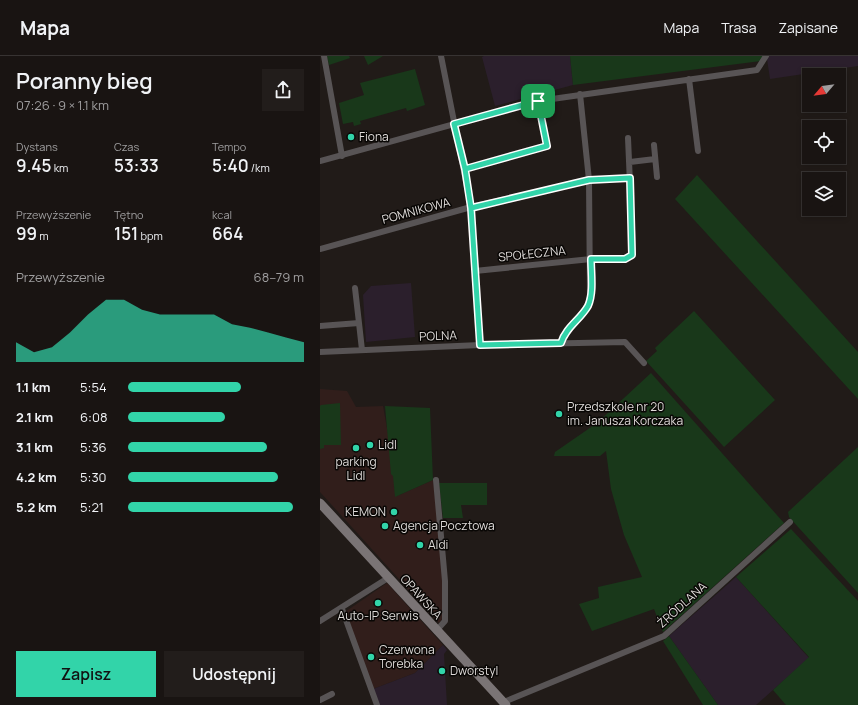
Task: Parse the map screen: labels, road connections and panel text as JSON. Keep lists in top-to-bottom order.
{
  "streets": {
    "main road": ["OPAWSKA"],
    "street": [
      "POMNIKOWA",
      "SPOŁECZNA",
      "POLNA",
      "ŹRÓDLANA"
    ]
  },
  "crossings": [
    ["POMNIKOWA", "SPOŁECZNA"],
    ["OPAWSKA", "ŹRÓDLANA"]
  ],
  "places": [
    "Fiona",
    "Przedszkole nr 20 im. Janusza Korczaka",
    "Lidl",
    "parking Lidl",
    "KEMON",
    "Agencja Pocztowa",
    "Aldi",
    "Auto-IP Serwis",
    "Czerwona Torebka",
    "Dworstyl"
  ],
  "north": "bottom left",
  "page": {
    "header": "Mapa",
    "nav": ["Mapa", "Trasa", "Zapisane"],
    "heading": ["Poranny bieg", "07:26 · 9 × 1.1 km"],
    "stats": [
      ["Dystans", "9.45 km"],
      ["Czas", "53:33"],
      ["Tempo", "5:40 /km"],
      ["Przewyższenie", "99 m"],
      ["Tętno", "151 bpm"],
      ["kcal", "664"]
    ],
    "chart": ["Przewyższenie", "68–79 m"],
    "list": [
      {
        "name": "1.1 km",
        "note": "5:54"
      },
      {
        "name": "2.1 km",
        "note": "6:08"
      },
      {
        "name": "3.1 km",
        "note": "5:36"
      },
      {
        "name": "4.2 km",
        "note": "5:30"
      },
      {
        "name": "5.2 km",
        "note": "5:21"
      }
    ],
    "buttons": ["Zapisz", "Udostępnij"]
  }
}
